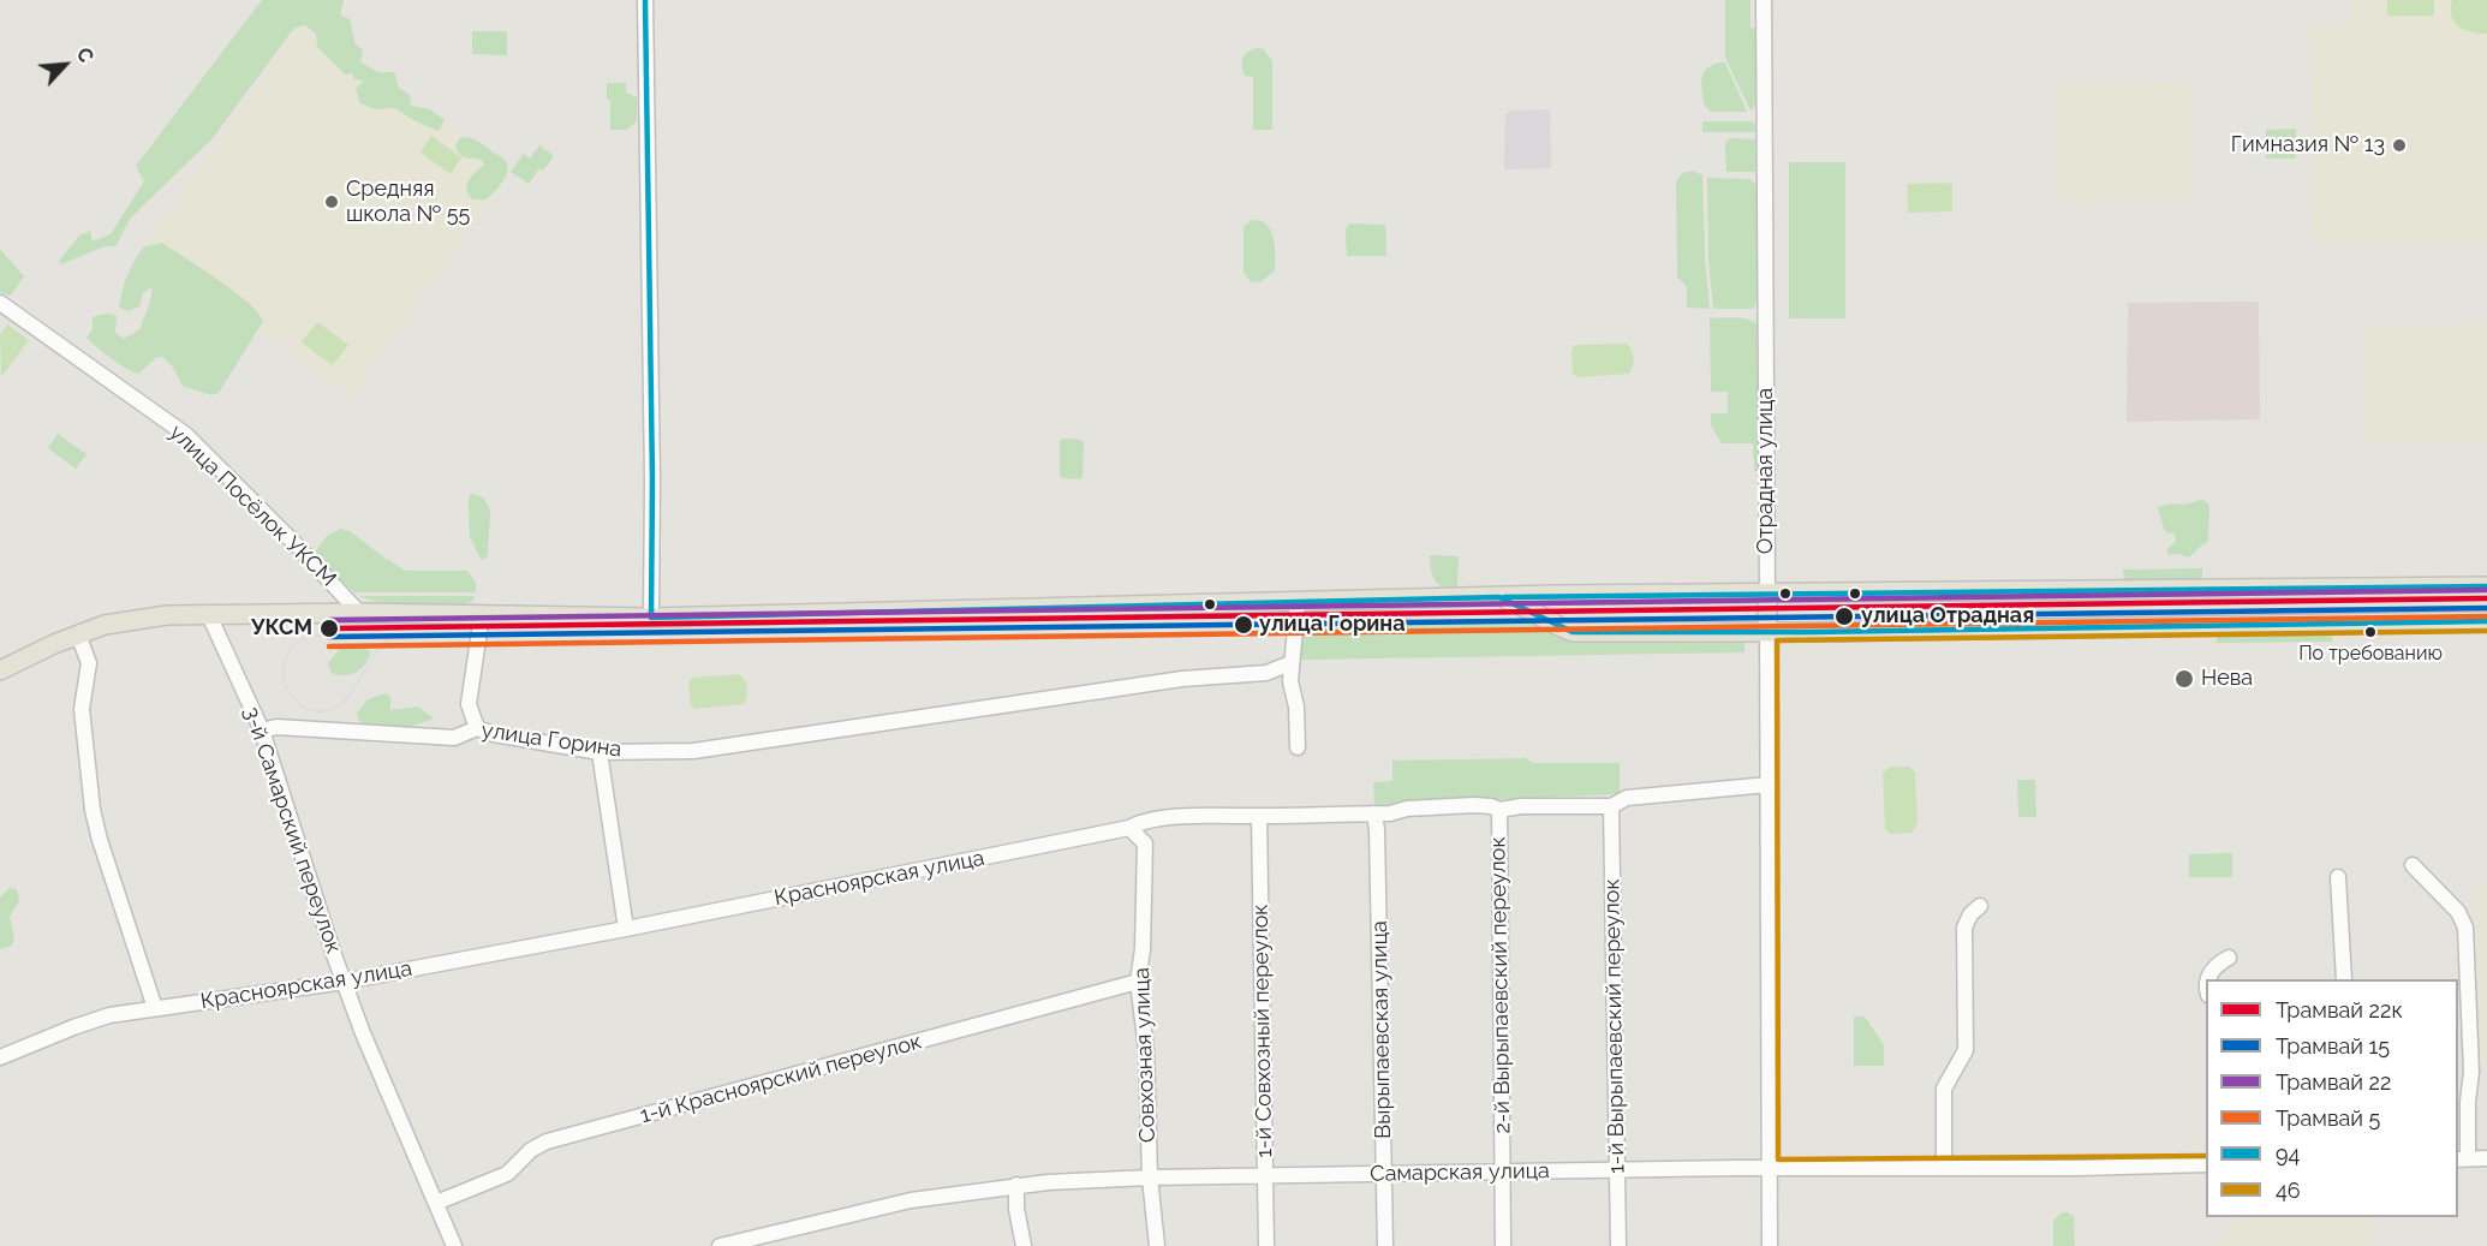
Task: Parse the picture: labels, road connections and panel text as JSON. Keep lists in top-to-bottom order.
{
  "streets": {
    "main road": ["Отрадная улица"],
    "street": [
      "улица Посёлок УКСМ",
      "улица Горина",
      "3-й Самарский переулок",
      "Красноярская улица",
      "2-й Вырыпаевский переулок",
      "1-й Вырыпаевский переулок",
      "Вырыпаевская улица",
      "1-й Совхозный переулок",
      "Совхозная улица",
      "1-й Красноярский переулок",
      "Самарская улица"
    ]
  },
  "crossings": [
    ["Отрадная улица", "Красноярская улица"],
    ["Отрадная улица", "Самарская улица"],
    ["улица Горина", "3-й Самарский переулок"],
    ["3-й Самарский переулок", "Красноярская улица"],
    ["3-й Самарский переулок", "1-й Красноярский переулок"],
    ["Красноярская улица", "2-й Вырыпаевский переулок"],
    ["Красноярская улица", "1-й Вырыпаевский переулок"],
    ["Красноярская улица", "Вырыпаевская улица"],
    ["Красноярская улица", "1-й Совхозный переулок"],
    ["2-й Вырыпаевский переулок", "Самарская улица"],
    ["1-й Вырыпаевский переулок", "Самарская улица"],
    ["Вырыпаевская улица", "Самарская улица"],
    ["1-й Совхозный переулок", "Самарская улица"],
    ["Совхозная улица", "1-й Красноярский переулок"],
    ["Совхозная улица", "Самарская улица"]
  ],
  "places": [
    "Гимназия № 13",
    "Средняя школа № 55",
    "улица Отрадная",
    "улица Горина",
    "УКСМ",
    "По требованию",
    "Нева"
  ],
  "lines": [
    "transit line 94",
    "tram line 22",
    "tram line 22к",
    "tram line 15",
    "tram line 5",
    "transit line 46"
  ],
  "legend": [
    "Трамвай 22к",
    "Трамвай 15",
    "Трамвай 22",
    "Трамвай 5",
    "94",
    "46"
  ],
  "north": "top right"
}
